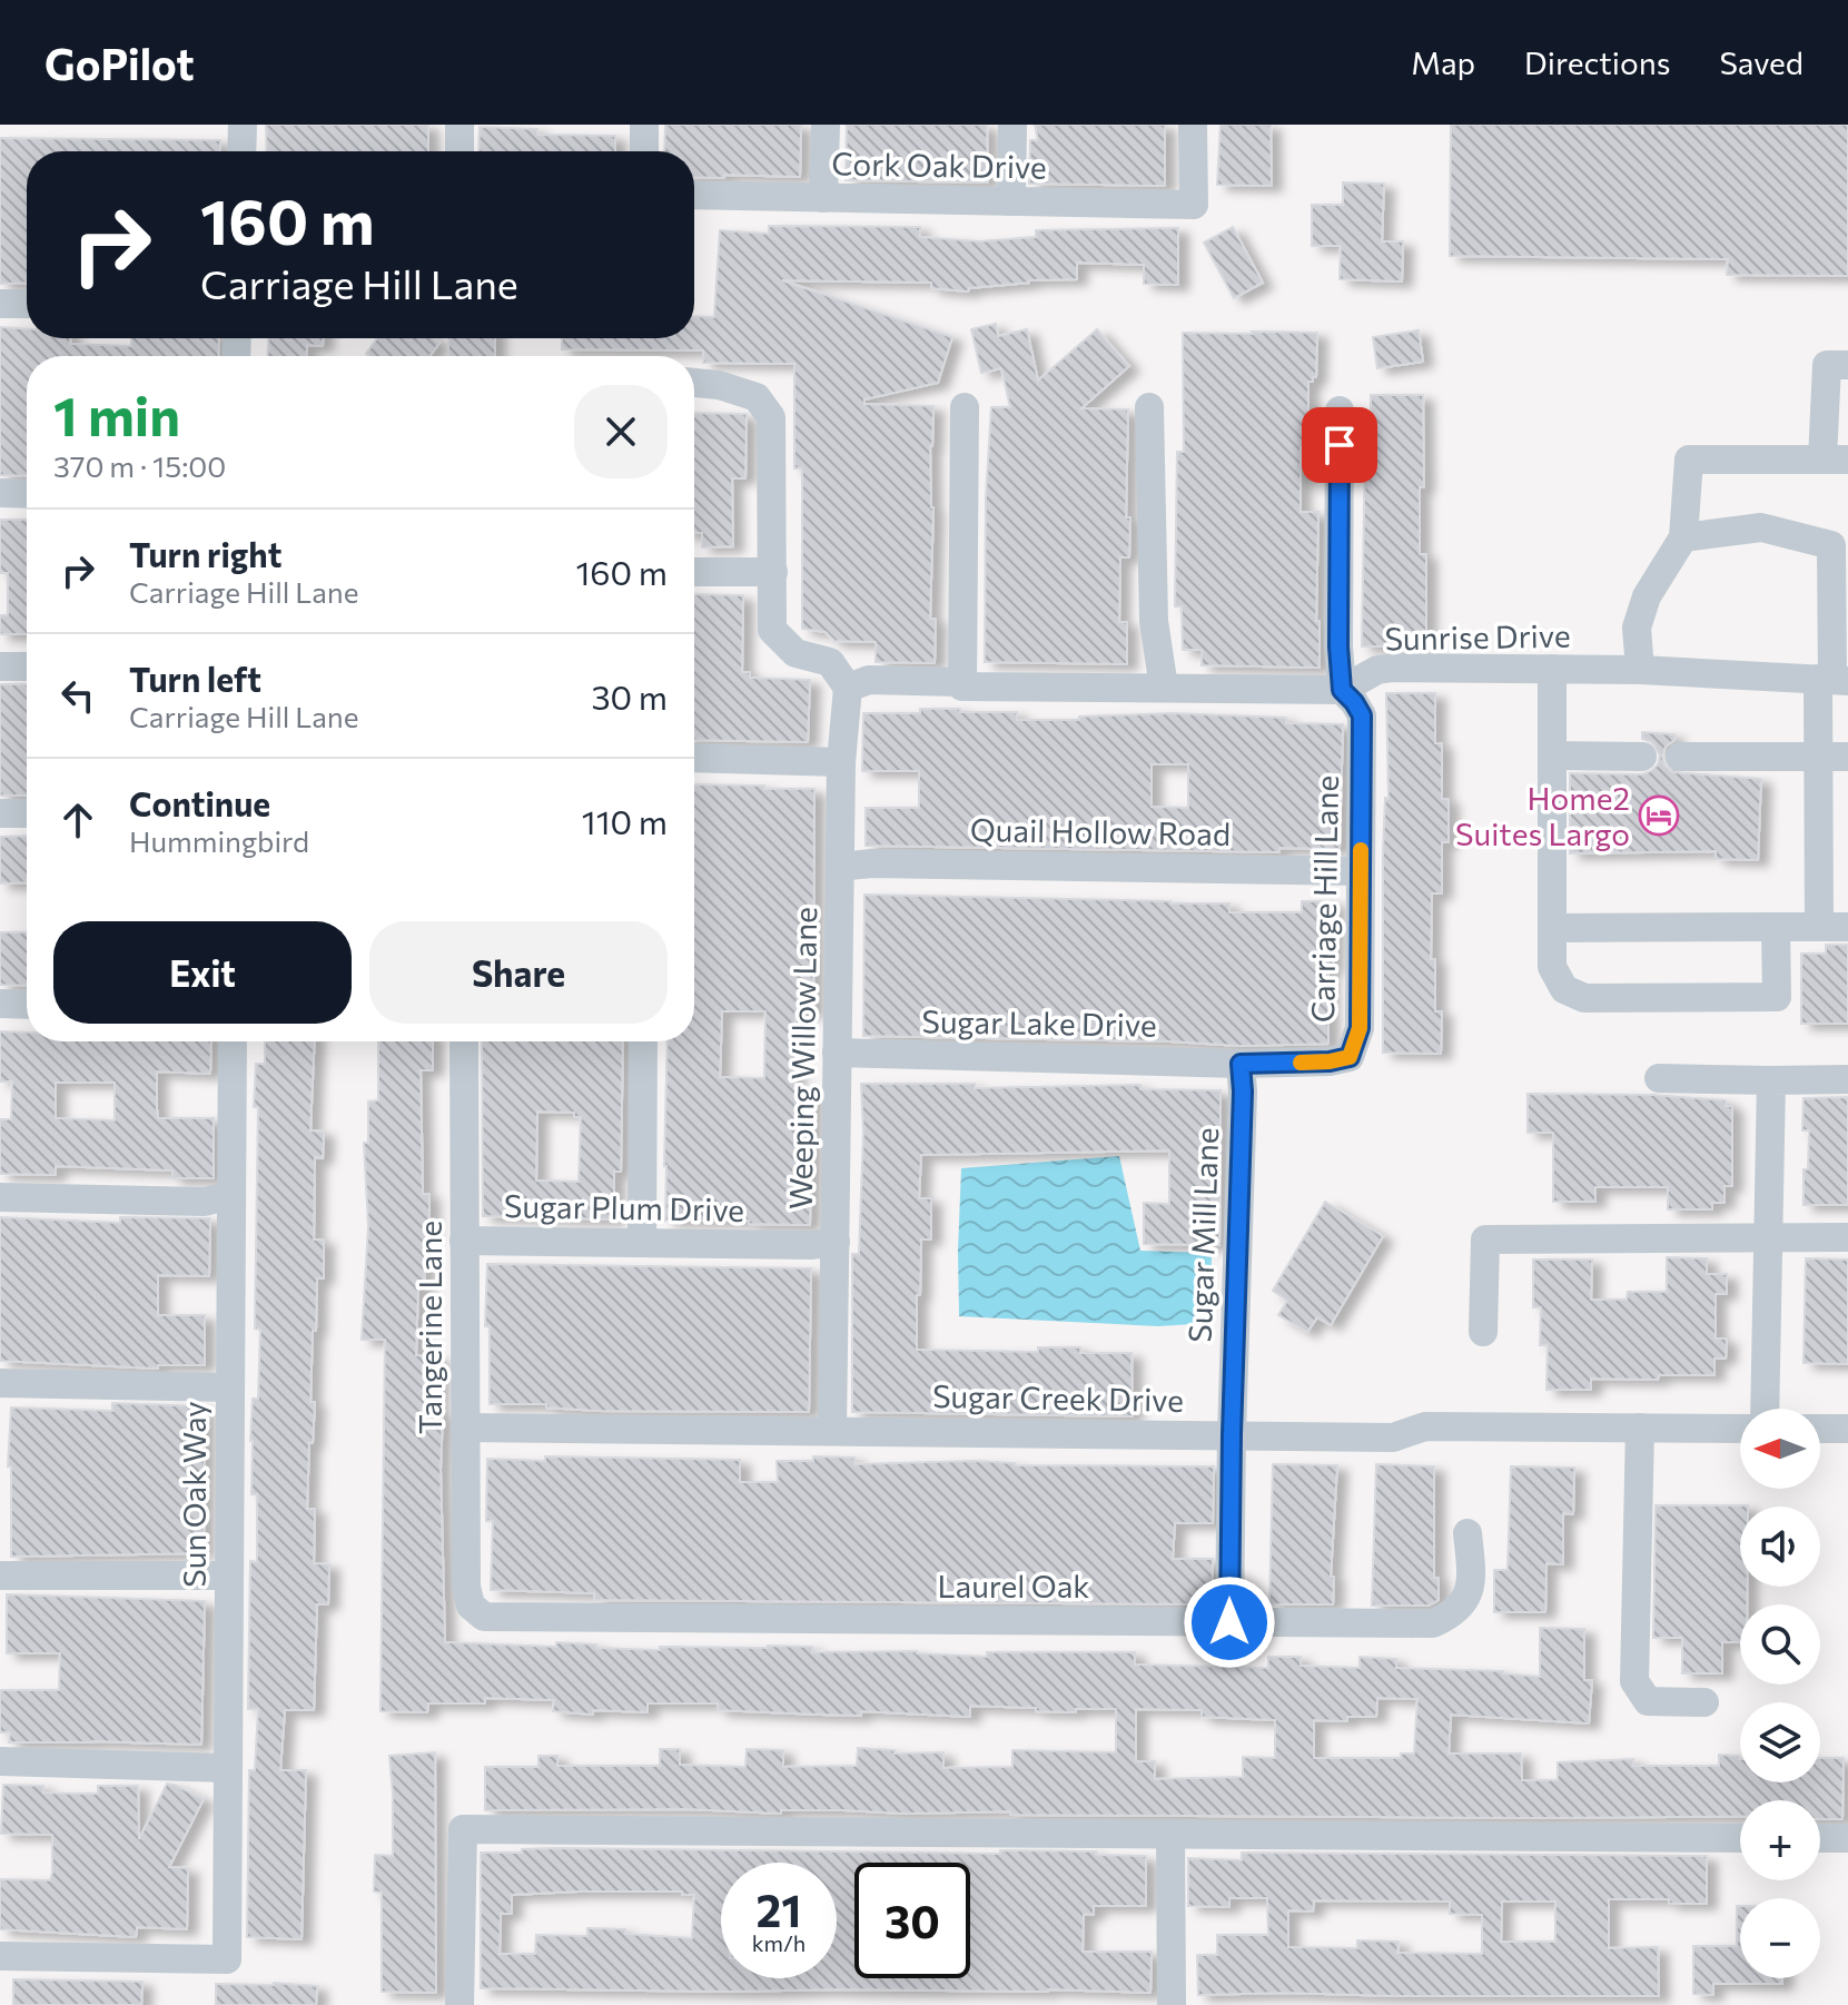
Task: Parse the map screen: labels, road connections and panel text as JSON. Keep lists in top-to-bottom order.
{
  "streets": {
    "street": [
      "Cork Oak Drive",
      "Sunrise Drive",
      "Quail Hollow Road",
      "Carriage Hill Lane",
      "Sugar Lake Drive",
      "Weeping Willow Lane",
      "Sugar Plum Drive",
      "Sugar Mill Lane",
      "Tangerine Lane",
      "Sugar Creek Drive",
      "Sun Oak Way",
      "Laurel Oak"
    ]
  },
  "crossings": [
    ["Sunrise Drive", "Carriage Hill Lane"],
    ["Sunrise Drive", "Weeping Willow Lane"],
    ["Quail Hollow Road", "Carriage Hill Lane"],
    ["Quail Hollow Road", "Weeping Willow Lane"],
    ["Carriage Hill Lane", "Sugar Lake Drive"],
    ["Carriage Hill Lane", "Sugar Mill Lane"],
    ["Sugar Lake Drive", "Weeping Willow Lane"],
    ["Sugar Lake Drive", "Sugar Mill Lane"],
    ["Weeping Willow Lane", "Sugar Plum Drive"],
    ["Weeping Willow Lane", "Sugar Creek Drive"],
    ["Sugar Plum Drive", "Tangerine Lane"],
    ["Sugar Mill Lane", "Sugar Creek Drive"],
    ["Sugar Mill Lane", "Laurel Oak"],
    ["Tangerine Lane", "Sugar Creek Drive"],
    ["Tangerine Lane", "Laurel Oak"]
  ],
  "places": {
    "hotel": ["Home2 Suites Largo"]
  },
  "north": "left",
  "page": {
    "header": "GoPilot",
    "nav": ["Map", "Directions", "Saved"],
    "turn": ["160 m", "Carriage Hill Lane"],
    "heading": ["1 min", "370 m · 15:00"],
    "list": [
      {
        "name": "Turn right",
        "note": "Carriage Hill Lane",
        "value": "160 m"
      },
      {
        "name": "Turn left",
        "note": "Carriage Hill Lane",
        "value": "30 m"
      },
      {
        "name": "Continue",
        "note": "Hummingbird",
        "value": "110 m"
      }
    ],
    "buttons": ["Exit", "Share"],
    "map_buttons": ["+", "−"],
    "speed": "21 km/h",
    "limit": "30"
  }
}
